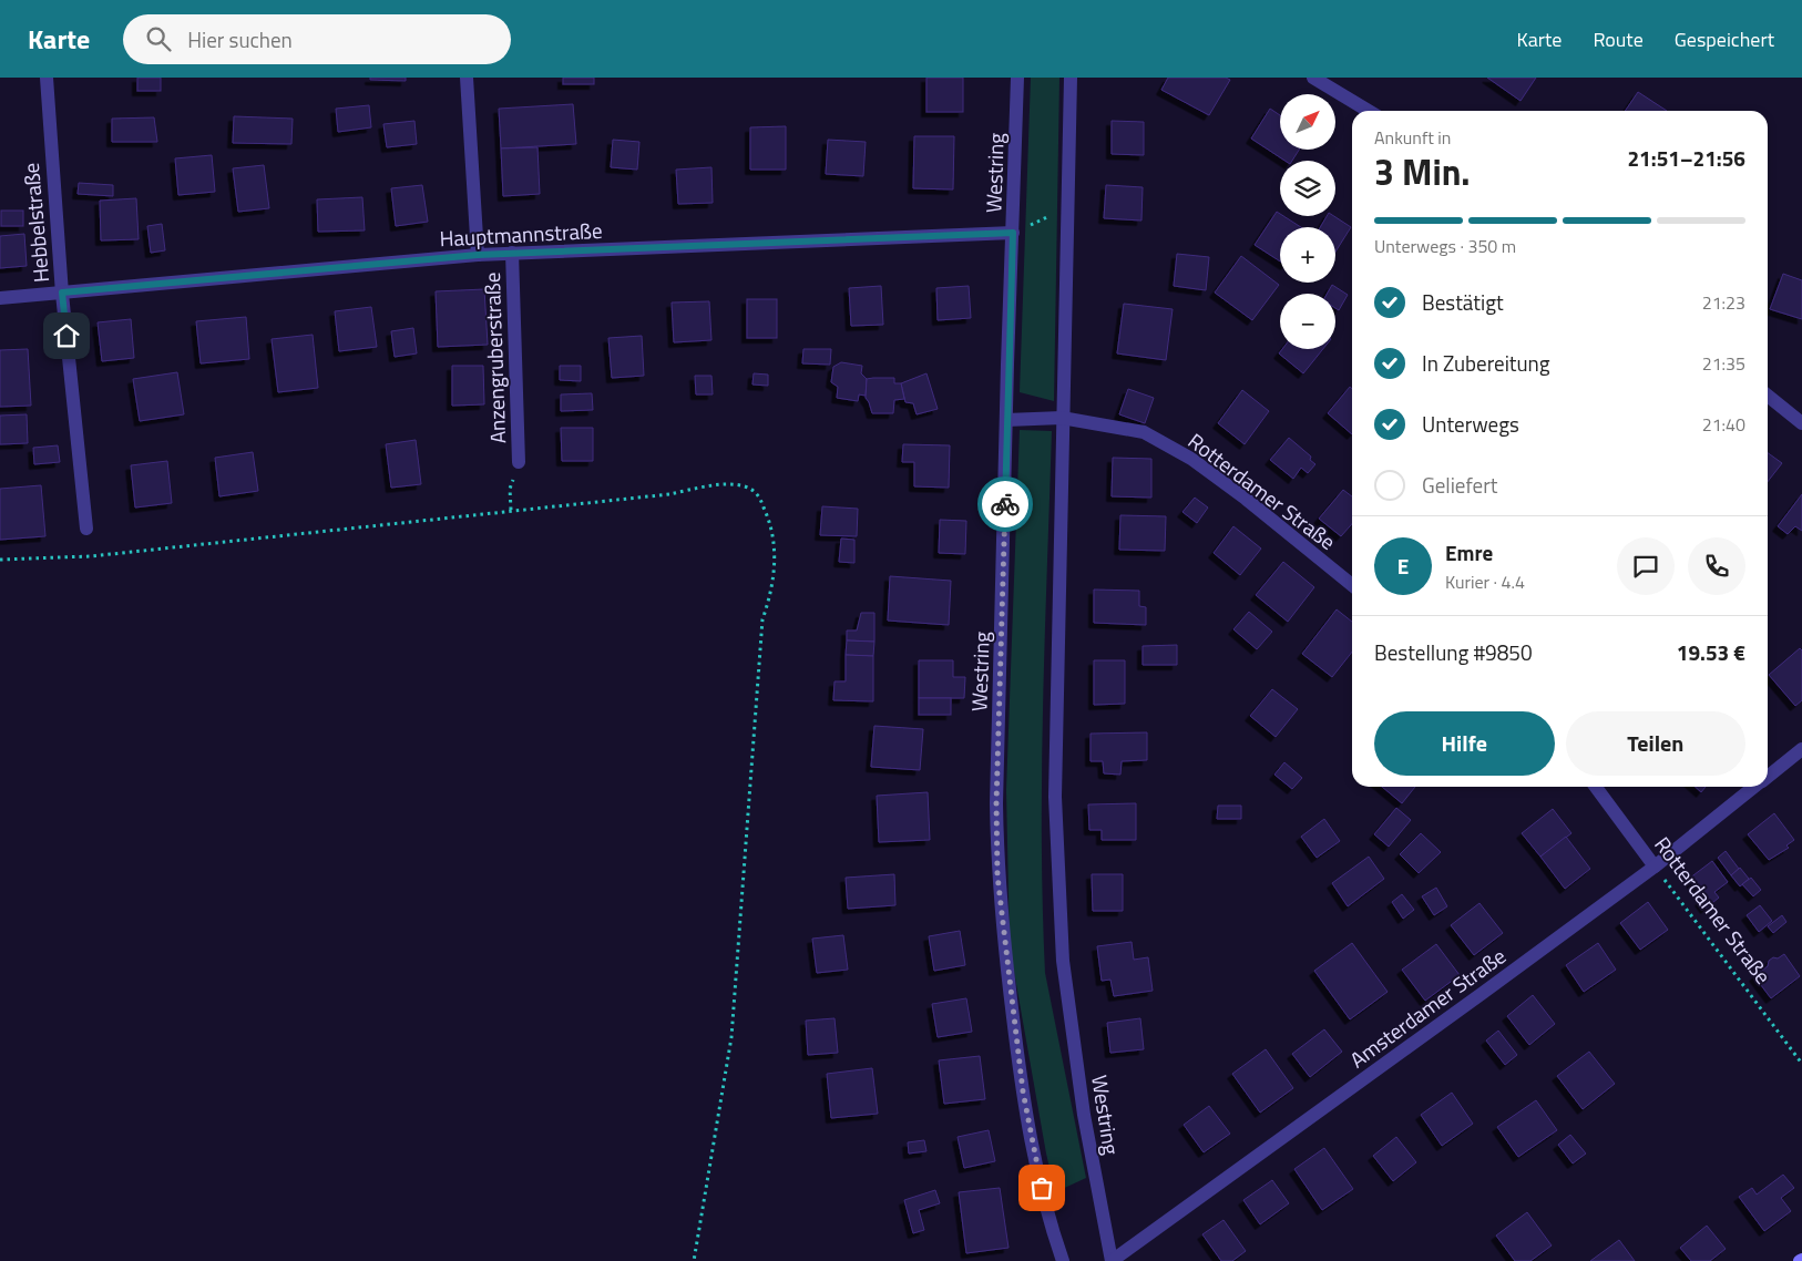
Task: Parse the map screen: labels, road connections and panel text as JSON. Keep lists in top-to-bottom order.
{
  "streets": {
    "street": [
      "Westring",
      "Hebbelstraße",
      "Hauptmannstraße",
      "Anzengruberstraße",
      "Rotterdamer Straße",
      "Amsterdamer Straße"
    ]
  },
  "crossings": [
    ["Westring", "Hauptmannstraße"],
    ["Westring", "Rotterdamer Straße"],
    ["Westring", "Amsterdamer Straße"],
    ["Hebbelstraße", "Hauptmannstraße"],
    ["Hauptmannstraße", "Anzengruberstraße"],
    ["Rotterdamer Straße", "Amsterdamer Straße"]
  ],
  "north": "top right",
  "page": {
    "header": "Karte",
    "search": "Hier suchen",
    "nav": ["Karte", "Route", "Gespeichert"],
    "map_buttons": ["+", "−"],
    "heading": ["3 Min.", "Ankunft in", "21:51–21:56"],
    "panel": [
      "Emre",
      "Kurier · 4.4",
      "Bestellung #9850",
      "19.53 €"
    ],
    "bar": "Unterwegs · 350 m",
    "list": [
      ["Bestätigt", "21:23"],
      ["In Zubereitung", "21:35"],
      ["Unterwegs", "21:40"],
      "Geliefert"
    ],
    "round": "E",
    "buttons": ["Hilfe", "Teilen"]
  }
}
